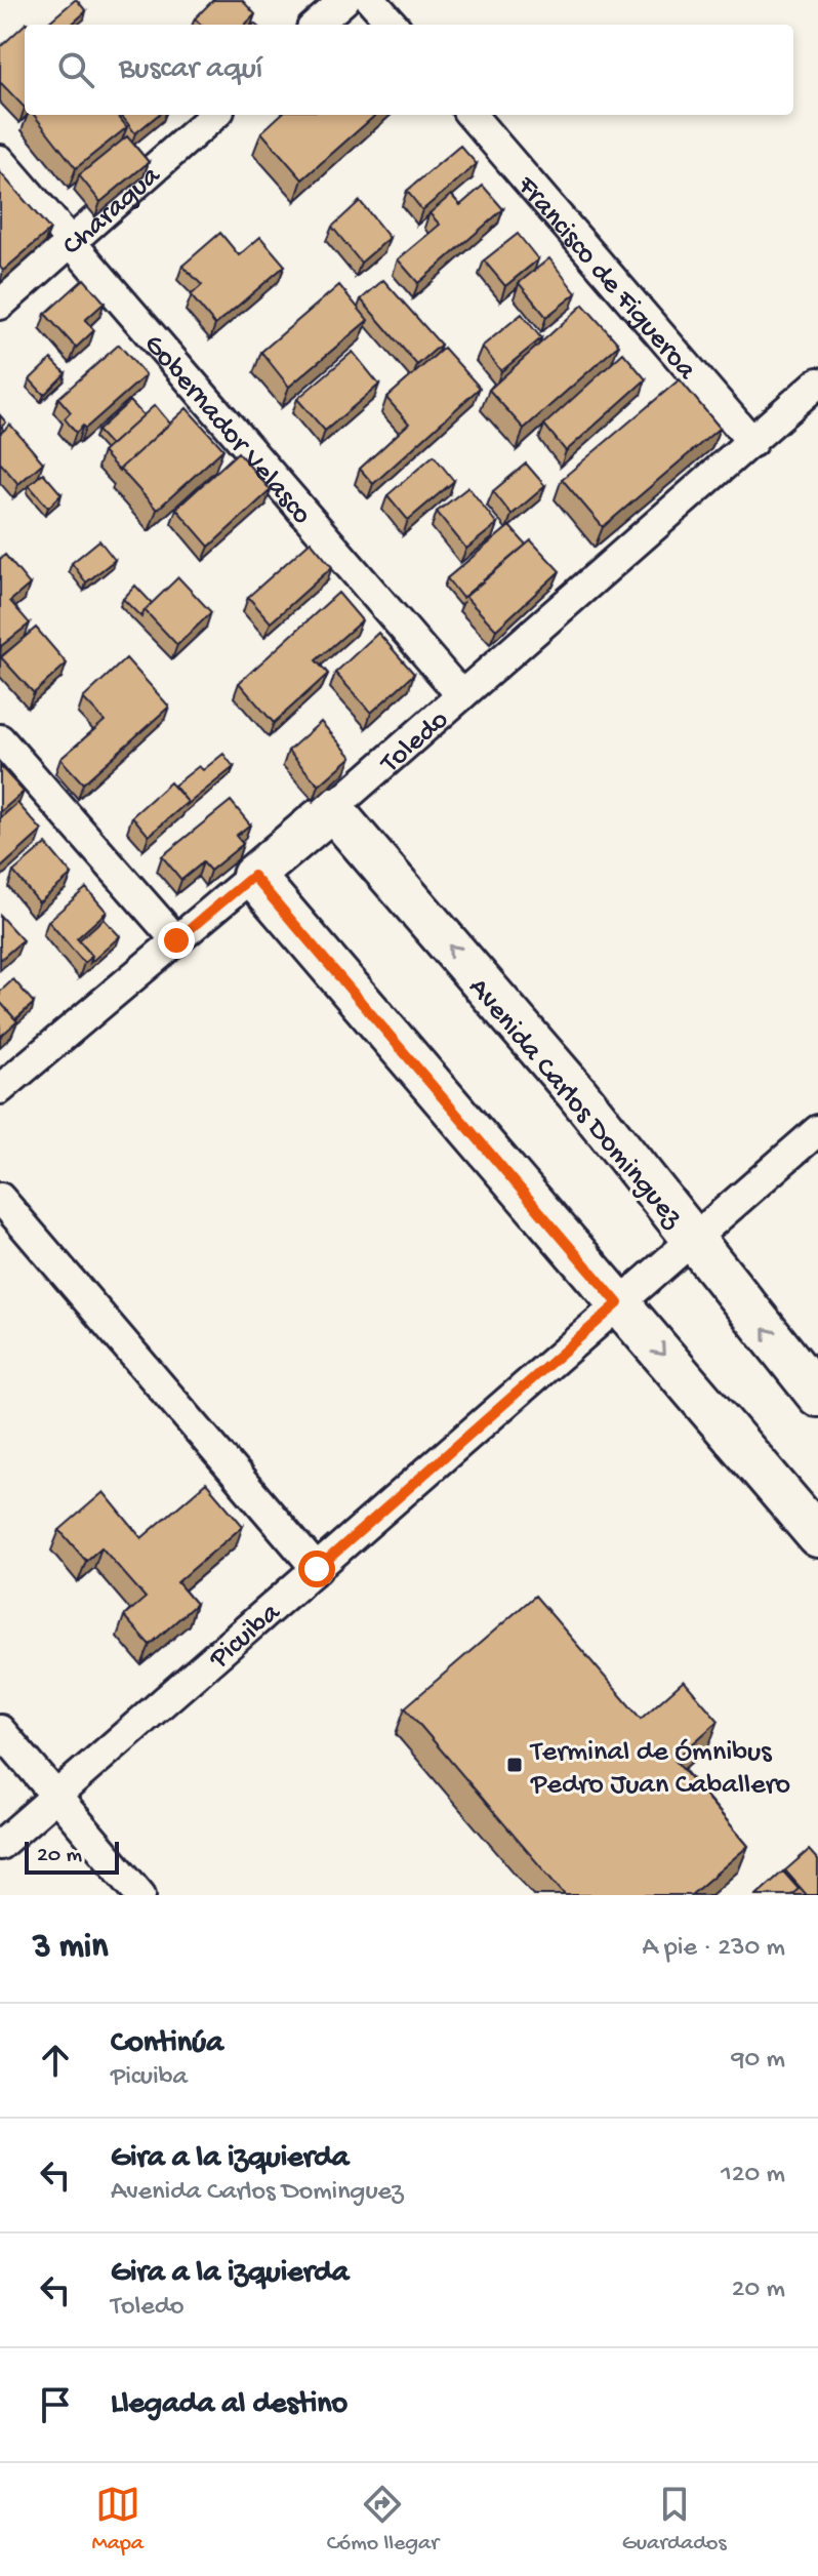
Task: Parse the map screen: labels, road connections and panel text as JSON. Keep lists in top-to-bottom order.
{
  "streets": {
    "main road": ["Toledo", "Avenida Carlos Dominguez"],
    "street": [
      "Charagua",
      "Francisco de Figueroa",
      "Gobernador Velasco",
      "Picuiba"
    ]
  },
  "crossings": [
    ["Charagua", "Gobernador Velasco"],
    ["Francisco de Figueroa", "Toledo"],
    ["Gobernador Velasco", "Toledo"],
    ["Toledo", "Avenida Carlos Dominguez"],
    ["Avenida Carlos Dominguez", "Picuiba"]
  ],
  "places": {
    "transit": ["Terminal de Ómnibus Pedro Juan Caballero"]
  },
  "scale_bar": "20 m",
  "page": {
    "search": "Buscar aquí",
    "scale": "20 m",
    "heading": ["3 min", "A pie · 230 m"],
    "list": [
      ["Continúa", "Picuiba", "90 m"],
      ["Gira a la izquierda", "Avenida Carlos Dominguez", "120 m"],
      ["Gira a la izquierda", "Toledo", "20 m"],
      "Llegada al destino"
    ],
    "nav": ["Mapa", "Cómo llegar", "Guardados"]
  }
}
